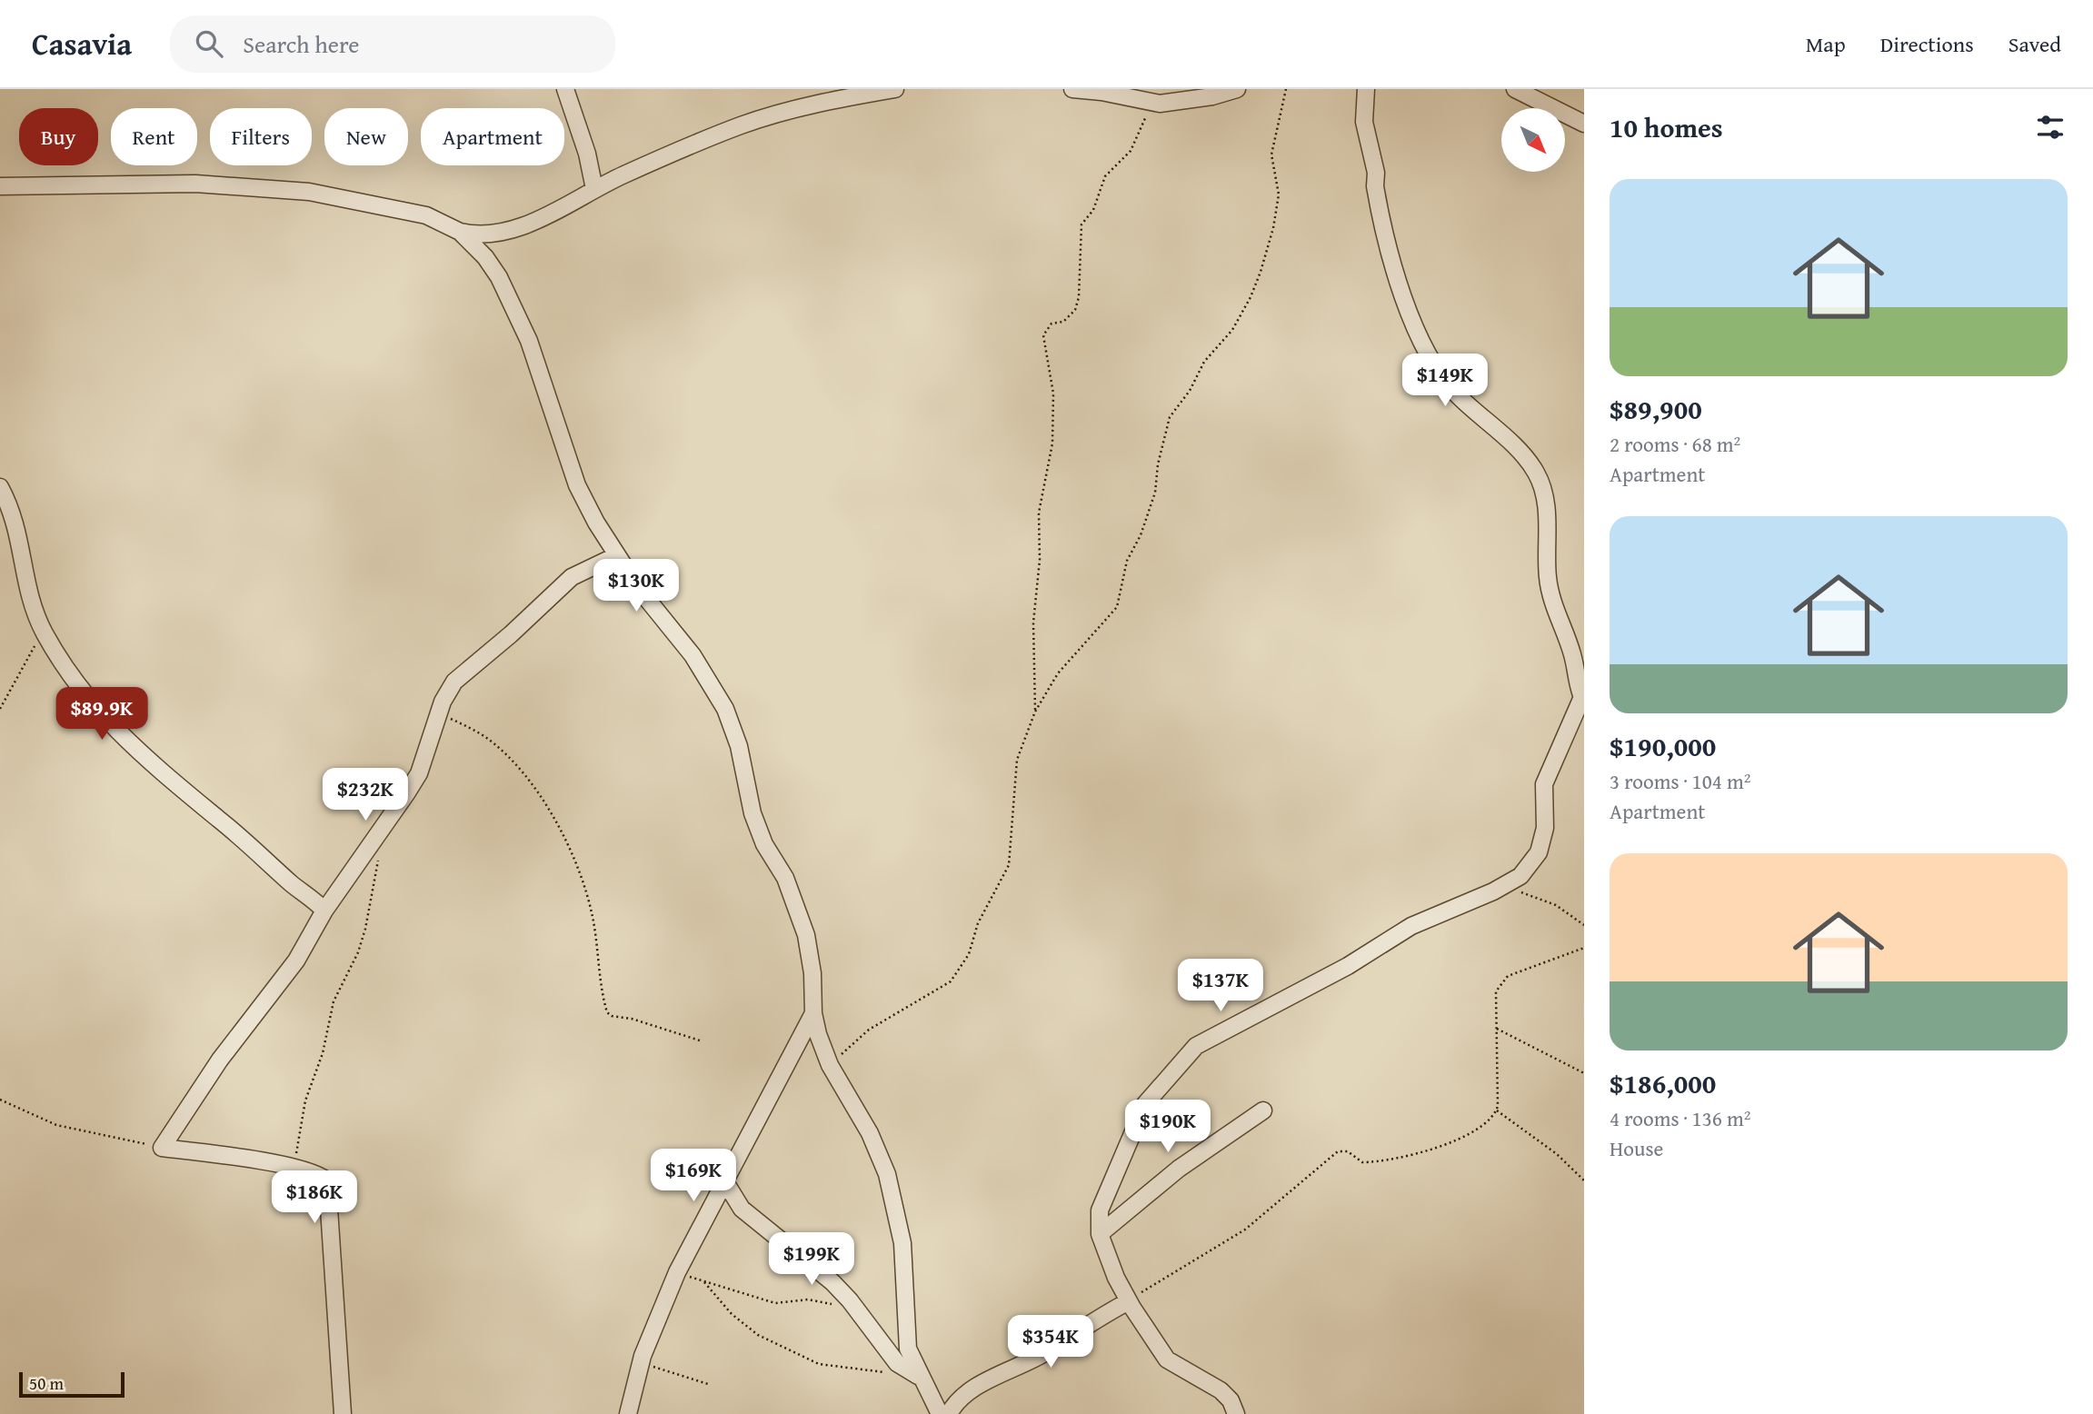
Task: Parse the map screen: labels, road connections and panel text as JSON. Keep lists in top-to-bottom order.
{
  "scale_bar": "50 m",
  "north": "bottom right",
  "page": {
    "header": "Casavia",
    "search": "Search here",
    "nav": ["Map", "Directions", "Saved"],
    "heading": "10 homes",
    "chip": [
      "Buy",
      "Rent",
      "Filters",
      "New",
      "Apartment"
    ],
    "list": [
      {
        "name": "$89,900",
        "note": "2 rooms · 68 m² · Apartment"
      },
      {
        "name": "$190,000",
        "note": "3 rooms · 104 m² · Apartment"
      },
      {
        "name": "$186,000",
        "note": "4 rooms · 136 m² · House"
      }
    ],
    "price": [
      "$149K",
      "$130K",
      "$89.9K",
      "$232K",
      "$137K",
      "$190K",
      "$169K",
      "$186K",
      "$199K",
      "$354K"
    ],
    "scale": "50 m"
  }
}
